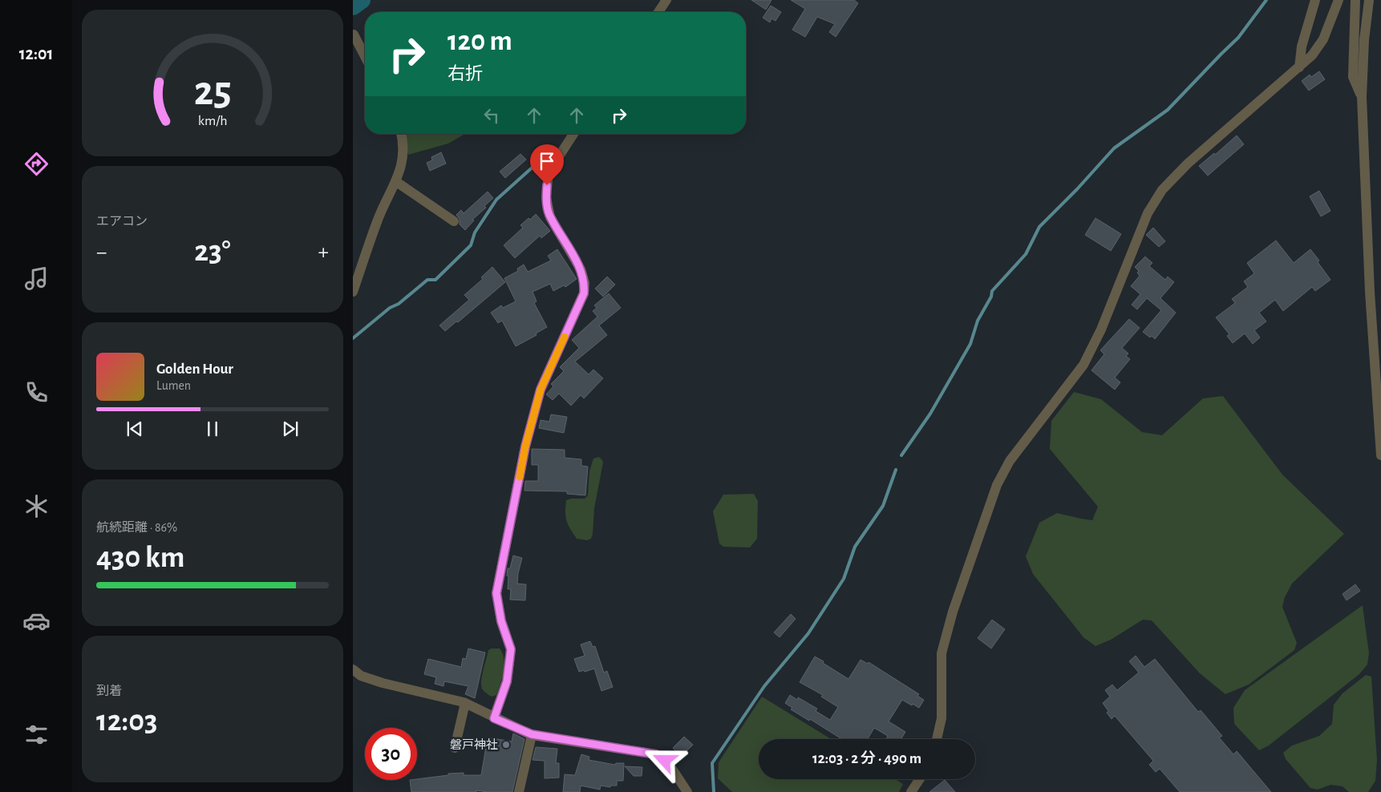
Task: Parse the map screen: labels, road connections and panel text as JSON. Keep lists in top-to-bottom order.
{
  "places": ["磐戸神社"],
  "page": {
    "tabs": "12:01",
    "turn": ["120 m", "右折"],
    "tile": [
      "エアコン",
      ["航続距離 · 86%", "430 km"],
      ["到着", "12:03"]
    ],
    "heat": ["−", "23°", "+"],
    "song": ["Golden Hour", "Lumen"],
    "limit": "30",
    "trip": "12:03 · 2 分 · 490 m",
    "gauge": ["25", "km/h"]
  }
}
